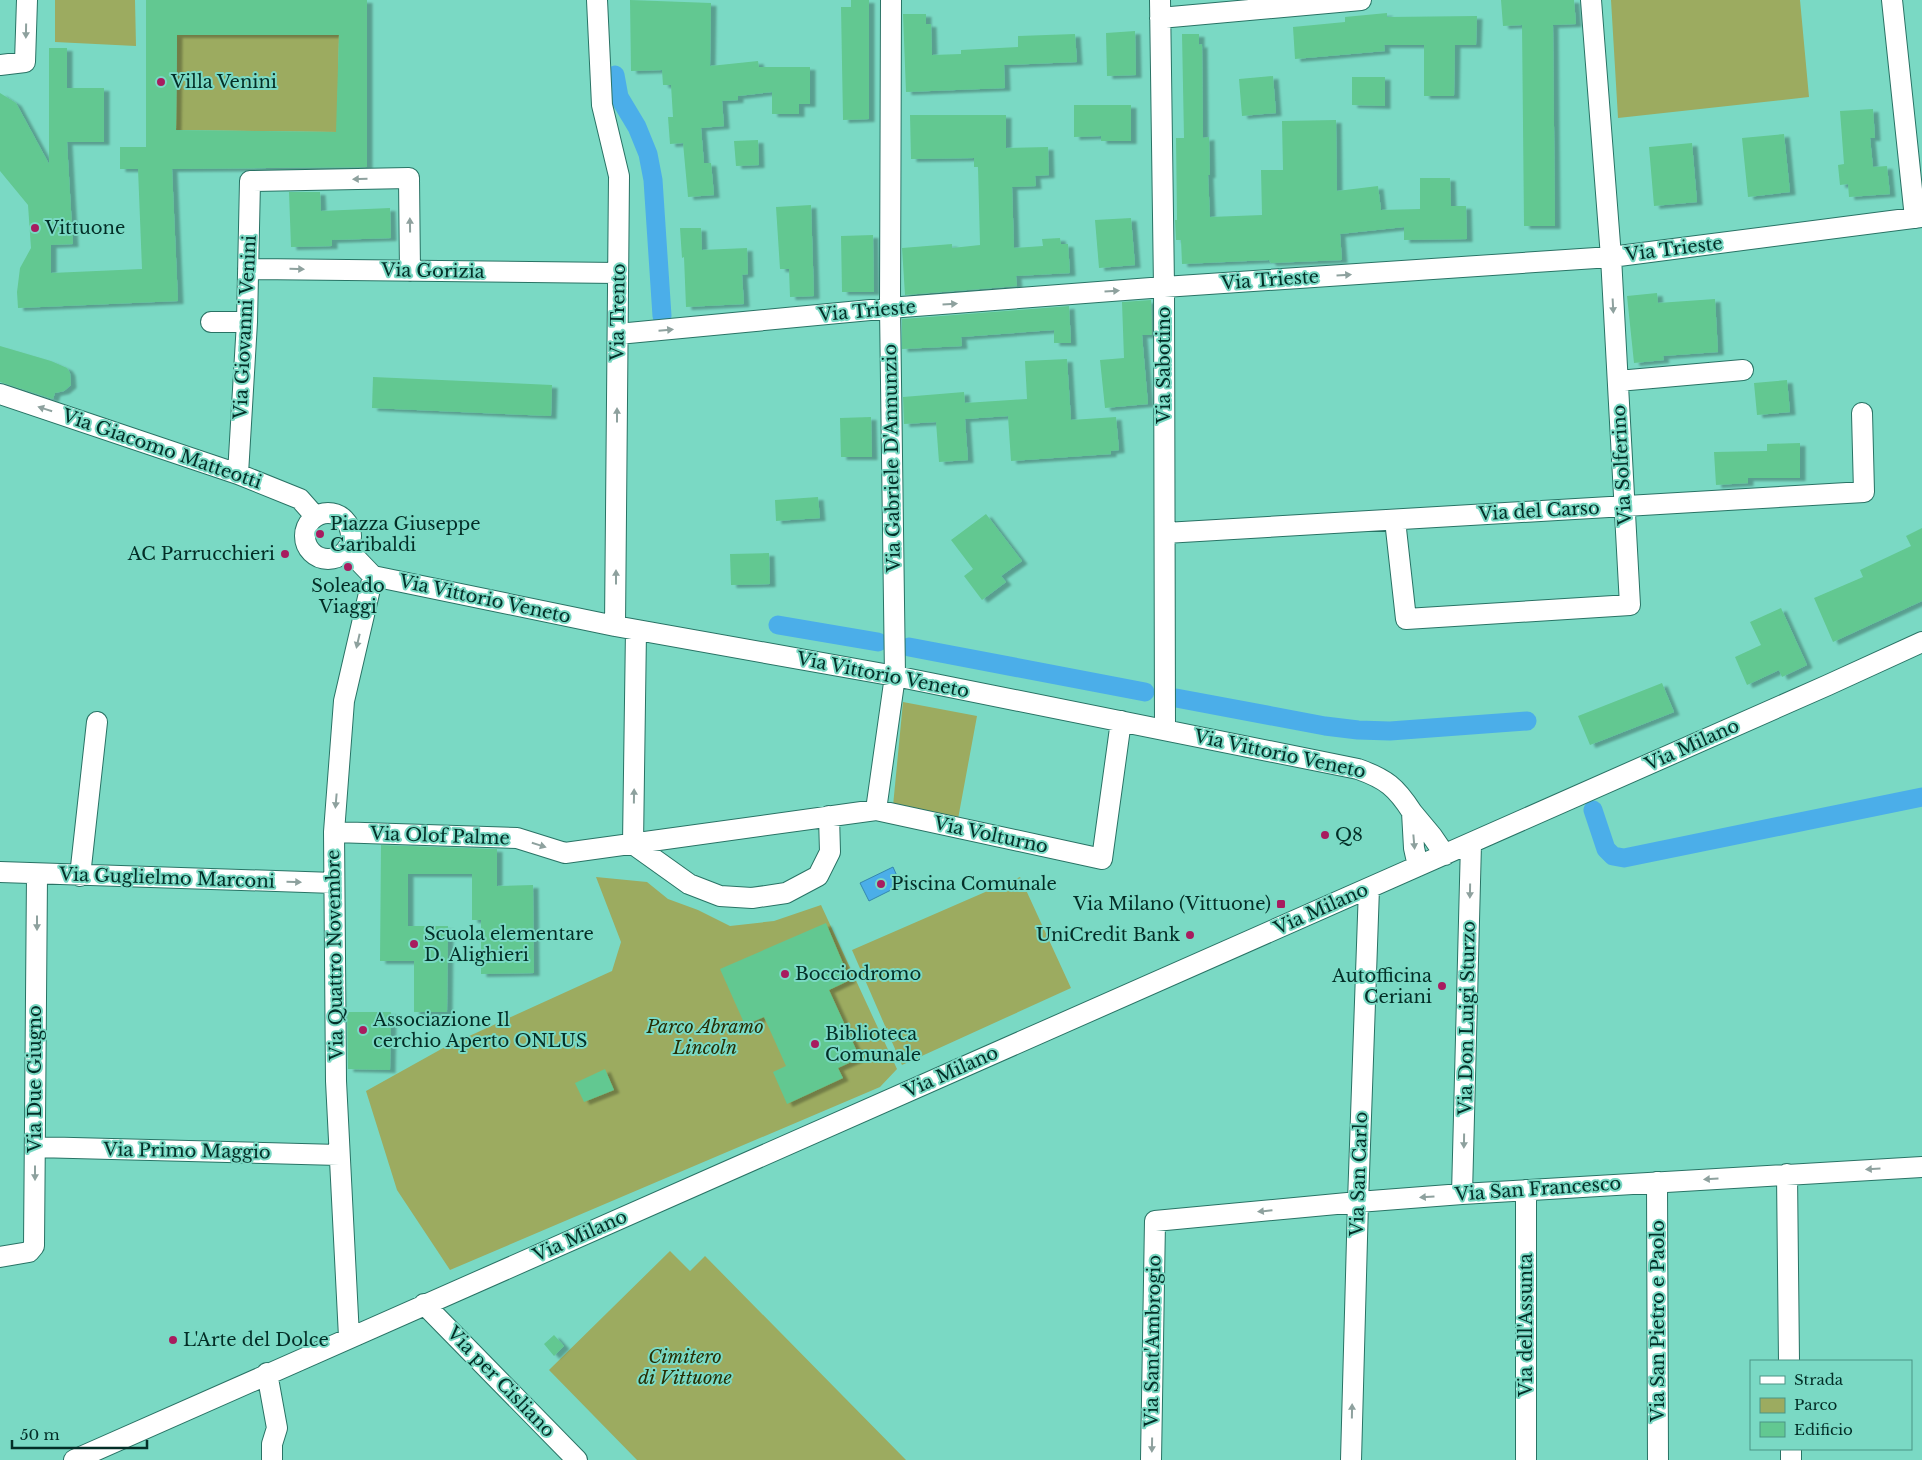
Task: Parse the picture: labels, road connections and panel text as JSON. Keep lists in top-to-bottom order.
{
  "streets": {
    "street": [
      "Via Trieste",
      "Via Gorizia",
      "Via Trento",
      "Via Giovanni Venini",
      "Via Sabotino",
      "Via Giacomo Matteotti",
      "Via Gabriele D'Annunzio",
      "Via Solferino",
      "Via del Carso",
      "Via Vittorio Veneto",
      "Via Milano",
      "Via Volturno",
      "Via Olof Palme",
      "Via Guglielmo Marconi",
      "Via Quattro Novembre",
      "Via Don Luigi Sturzo",
      "Via Due Giugno",
      "Via Primo Maggio",
      "Via San Carlo",
      "Via San Francesco",
      "Via San Pietro e Paolo",
      "Via dell'Assunta",
      "Via Sant'Ambrogio",
      "Via per Cisliano"
    ]
  },
  "crossings": [
    ["Via Trieste", "Via Trento"],
    ["Via Trieste", "Via Sabotino"],
    ["Via Trieste", "Via Gabriele D'Annunzio"],
    ["Via Trieste", "Via Solferino"],
    ["Via Gorizia", "Via Trento"],
    ["Via Gorizia", "Via Giovanni Venini"],
    ["Via Trento", "Via Vittorio Veneto"],
    ["Via Giovanni Venini", "Via Giacomo Matteotti"],
    ["Via Sabotino", "Via del Carso"],
    ["Via Sabotino", "Via Vittorio Veneto"],
    ["Via Giacomo Matteotti", "Via Vittorio Veneto"],
    ["Via Gabriele D'Annunzio", "Via Vittorio Veneto"],
    ["Via Solferino", "Via del Carso"],
    ["Via Vittorio Veneto", "Via Milano"],
    ["Via Vittorio Veneto", "Via Volturno"],
    ["Via Vittorio Veneto", "Via Quattro Novembre"],
    ["Via Milano", "Via Quattro Novembre"],
    ["Via Milano", "Via Don Luigi Sturzo"],
    ["Via Milano", "Via San Carlo"],
    ["Via Milano", "Via per Cisliano"],
    ["Via Volturno", "Via Olof Palme"],
    ["Via Olof Palme", "Via Quattro Novembre"],
    ["Via Guglielmo Marconi", "Via Quattro Novembre"],
    ["Via Guglielmo Marconi", "Via Due Giugno"],
    ["Via Quattro Novembre", "Via Primo Maggio"],
    ["Via Don Luigi Sturzo", "Via San Francesco"],
    ["Via Due Giugno", "Via Primo Maggio"],
    ["Via San Carlo", "Via San Francesco"],
    ["Via San Francesco", "Via San Pietro e Paolo"],
    ["Via San Francesco", "Via dell'Assunta"],
    ["Via San Francesco", "Via Sant'Ambrogio"]
  ],
  "one_way": [
    "Via Trieste",
    "Via Gorizia",
    "Via Trento",
    "Via Giacomo Matteotti",
    "Via Olof Palme",
    "Via Guglielmo Marconi",
    "Via Don Luigi Sturzo",
    "Via Due Giugno",
    "Via San Carlo",
    "Via San Francesco",
    "Via Sant'Ambrogio"
  ],
  "parks": ["Parco Abramo Lincoln", "Cimitero di Vittuone"],
  "places": {
    "other": [
      "Villa Venini",
      "Vittuone",
      "Piazza Giuseppe Garibaldi",
      "AC Parrucchieri",
      "Soleado Viaggi",
      "Q8",
      "Piscina Comunale",
      "UniCredit Bank",
      "Scuola elementare D. Alighieri",
      "Bocciodromo",
      "Autofficina Ceriani",
      "Associazione Il cerchio Aperto ONLUS",
      "Biblioteca Comunale",
      "L'Arte del Dolce"
    ],
    "transit": ["Via Milano (Vittuone)"]
  },
  "legend": ["Strada", "Parco", "Edificio"],
  "scale_bar": "50 m"
}
